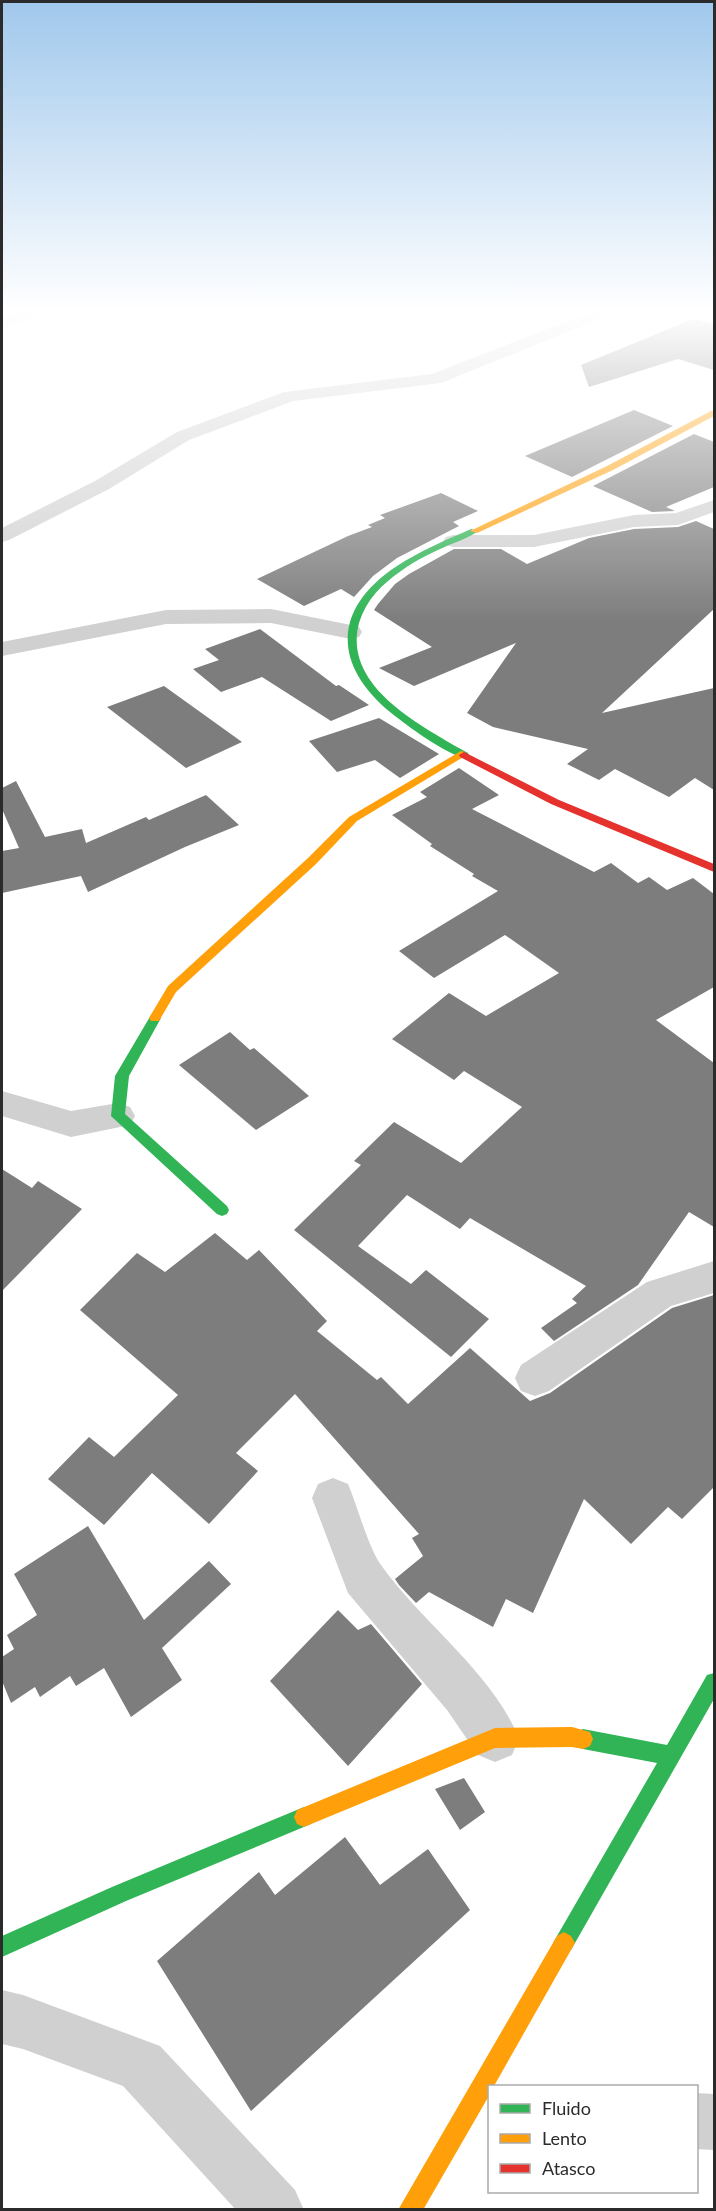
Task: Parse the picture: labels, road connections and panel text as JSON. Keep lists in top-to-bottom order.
{
  "legend": ["Fluido", "Lento", "Atasco"]
}
